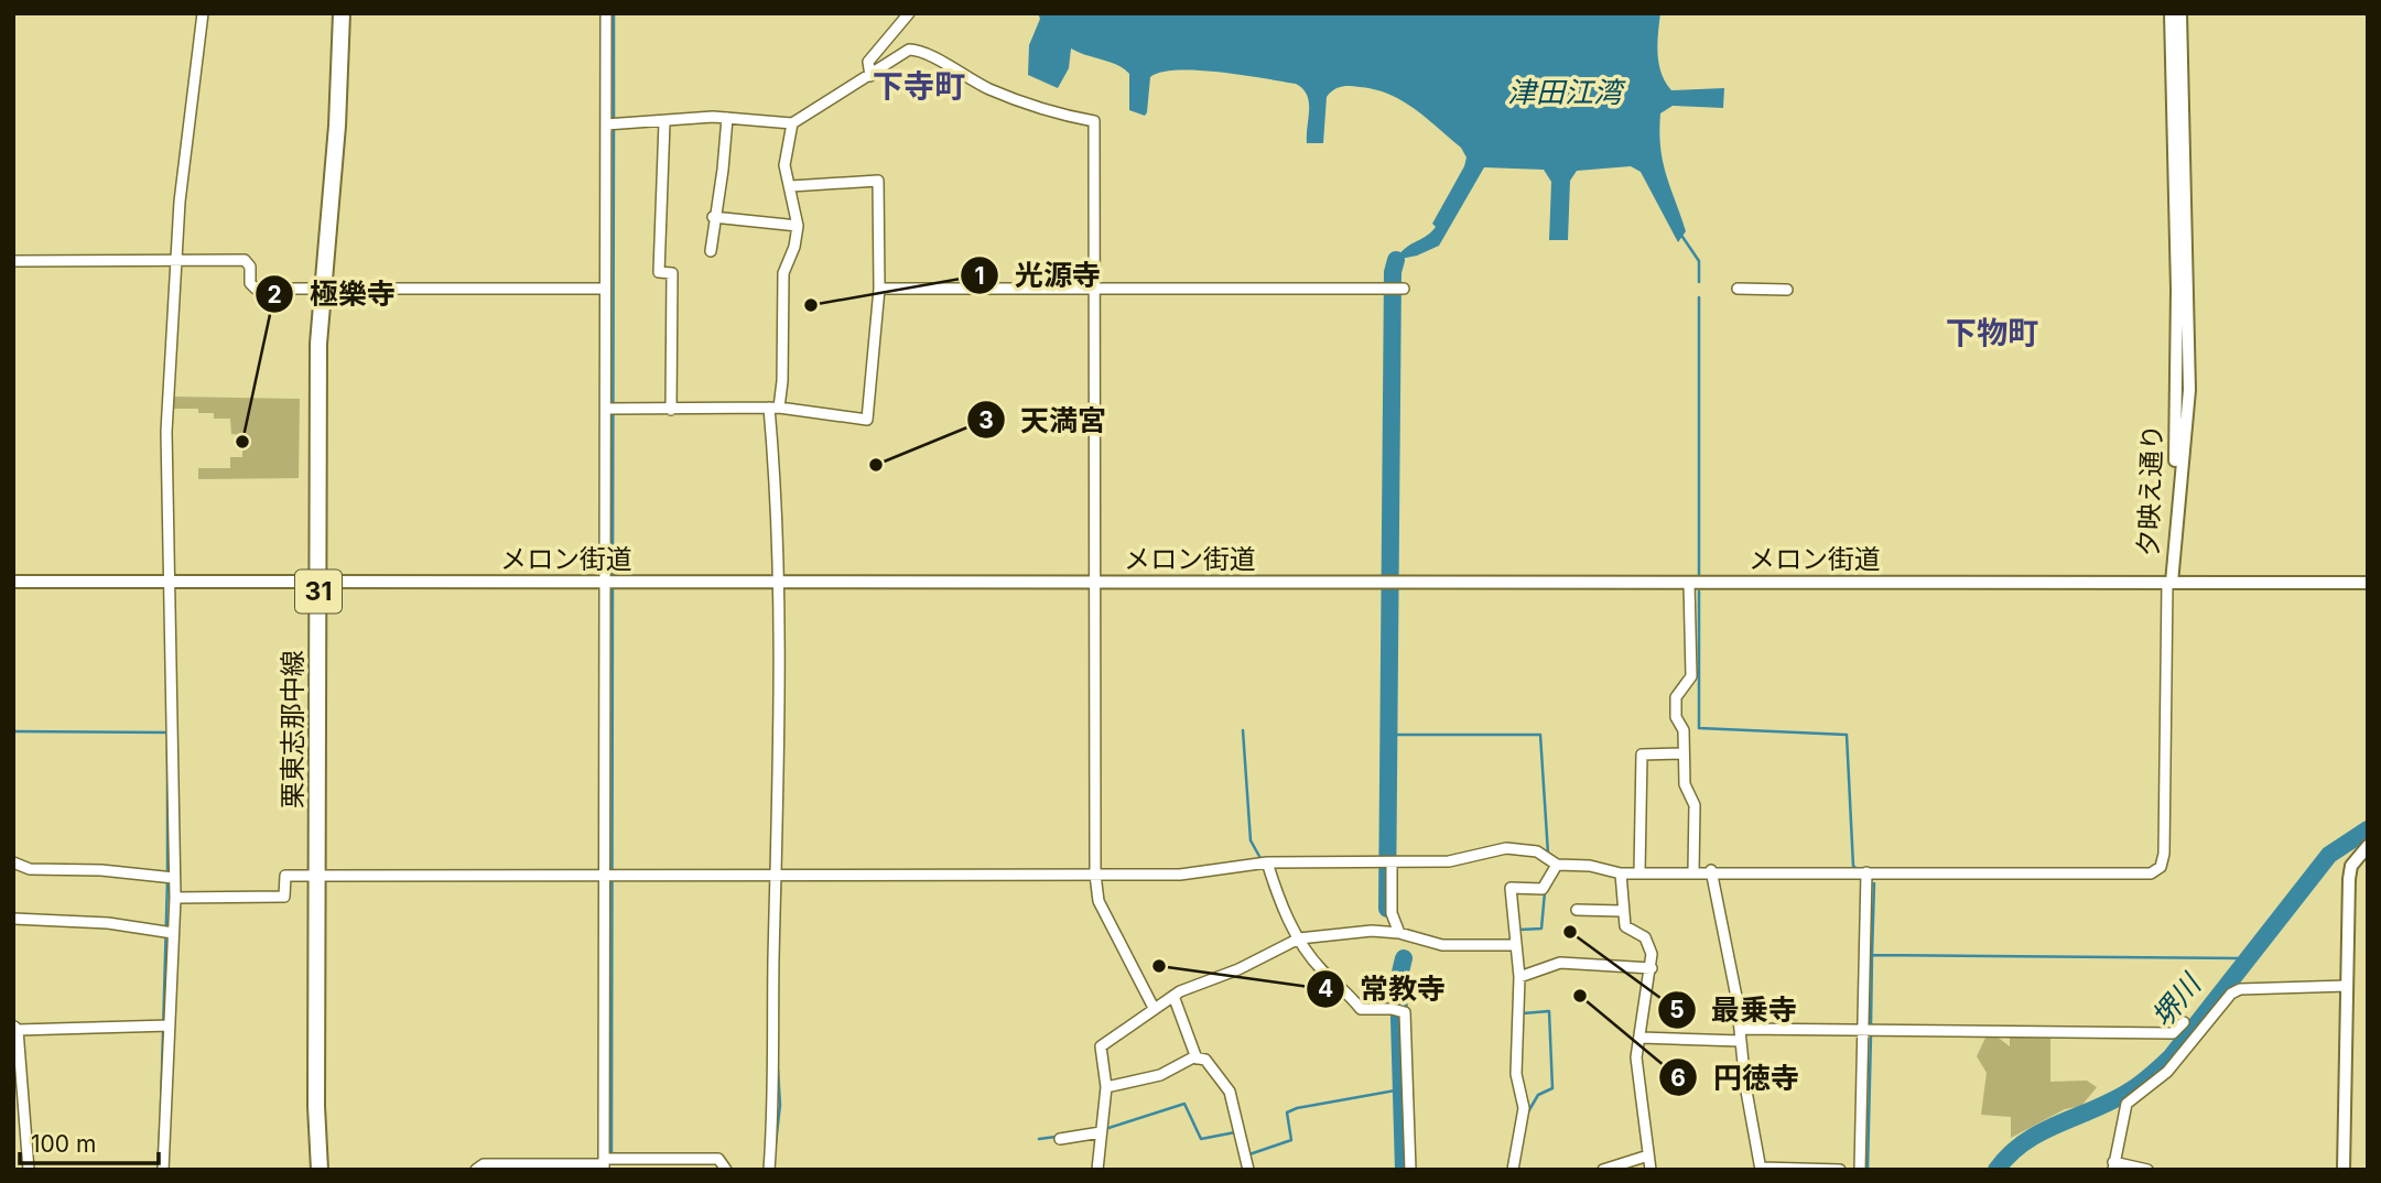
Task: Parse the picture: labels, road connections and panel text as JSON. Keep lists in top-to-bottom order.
{
  "streets": {
    "main road": ["31", "栗東志那中線"],
    "street": ["夕映え通り", "メロン街道"]
  },
  "crossings": [
    ["夕映え通り", "メロン街道"],
    ["メロン街道", "栗東志那中線"]
  ],
  "districts": ["下寺町", "下物町"],
  "water": ["津田江湾", "堺川"],
  "places": [
    "光源寺",
    "極樂寺",
    "天満宮",
    "最乗寺",
    "常教寺",
    "円徳寺"
  ],
  "scale_bar": "100 m"
}
